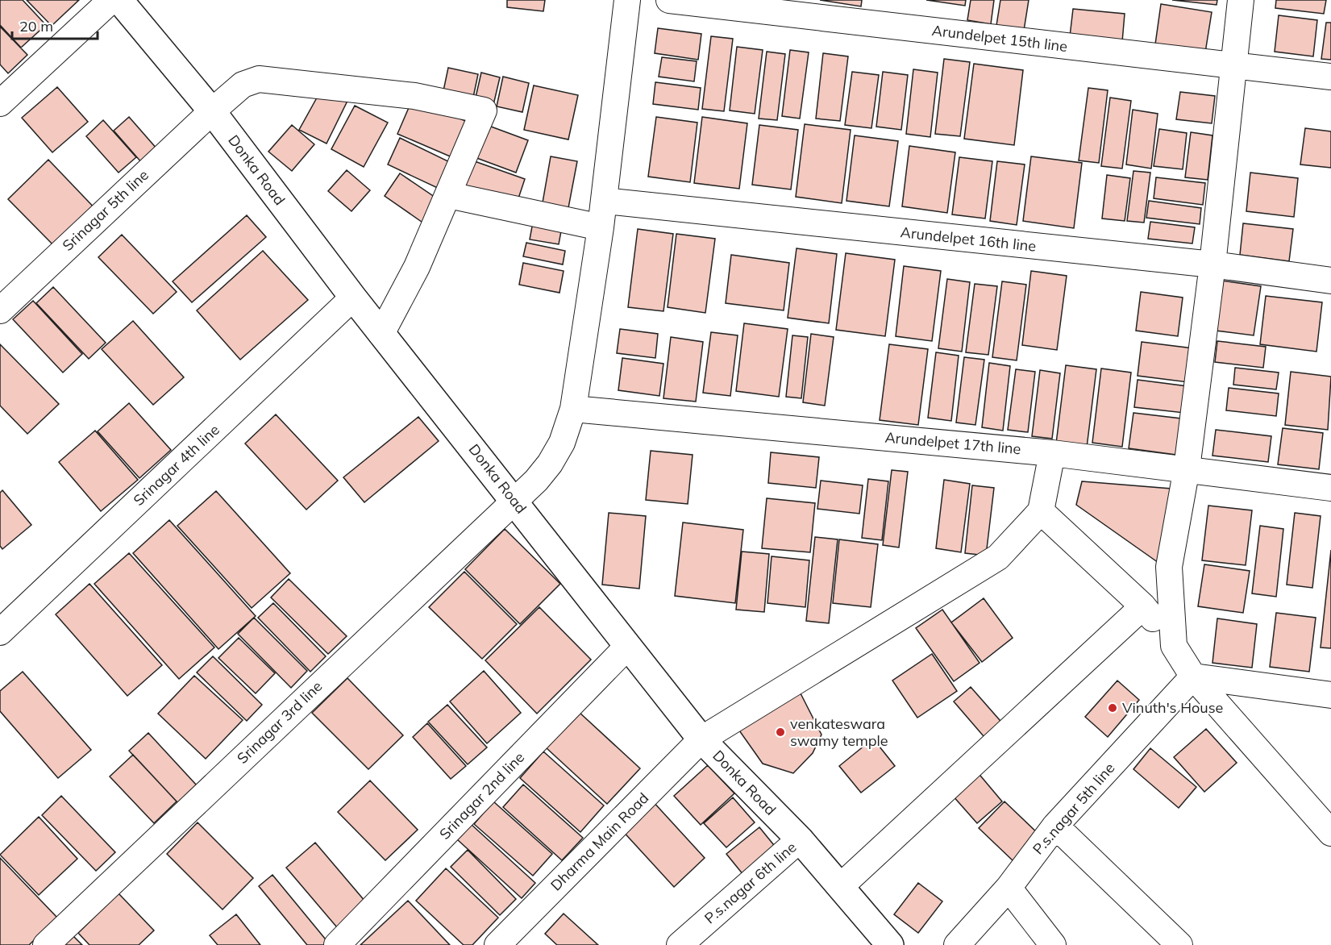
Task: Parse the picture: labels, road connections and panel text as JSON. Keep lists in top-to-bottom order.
{
  "streets": {
    "street": [
      "Arundelpet 15th line",
      "Donka Road",
      "Srinagar 5th line",
      "Arundelpet 16th line",
      "Arundelpet 17th line",
      "Srinagar 4th line",
      "Srinagar 3rd line",
      "Srinagar 2nd line",
      "P.s.nagar 5th line",
      "Dharma Main Road",
      "P.s.nagar 6th line"
    ]
  },
  "crossings": [
    ["Donka Road", "Srinagar 5th line"],
    ["Donka Road", "Srinagar 4th line"],
    ["Donka Road", "Srinagar 3rd line"],
    ["Donka Road", "Srinagar 2nd line"],
    ["Donka Road", "Dharma Main Road"],
    ["Donka Road", "P.s.nagar 6th line"],
    ["Arundelpet 16th line", "Srinagar 3rd line"],
    ["Arundelpet 17th line", "Srinagar 3rd line"]
  ],
  "places": ["Vinuth's House", "venkateswara swamy temple"],
  "scale_bar": "20 m"
}
